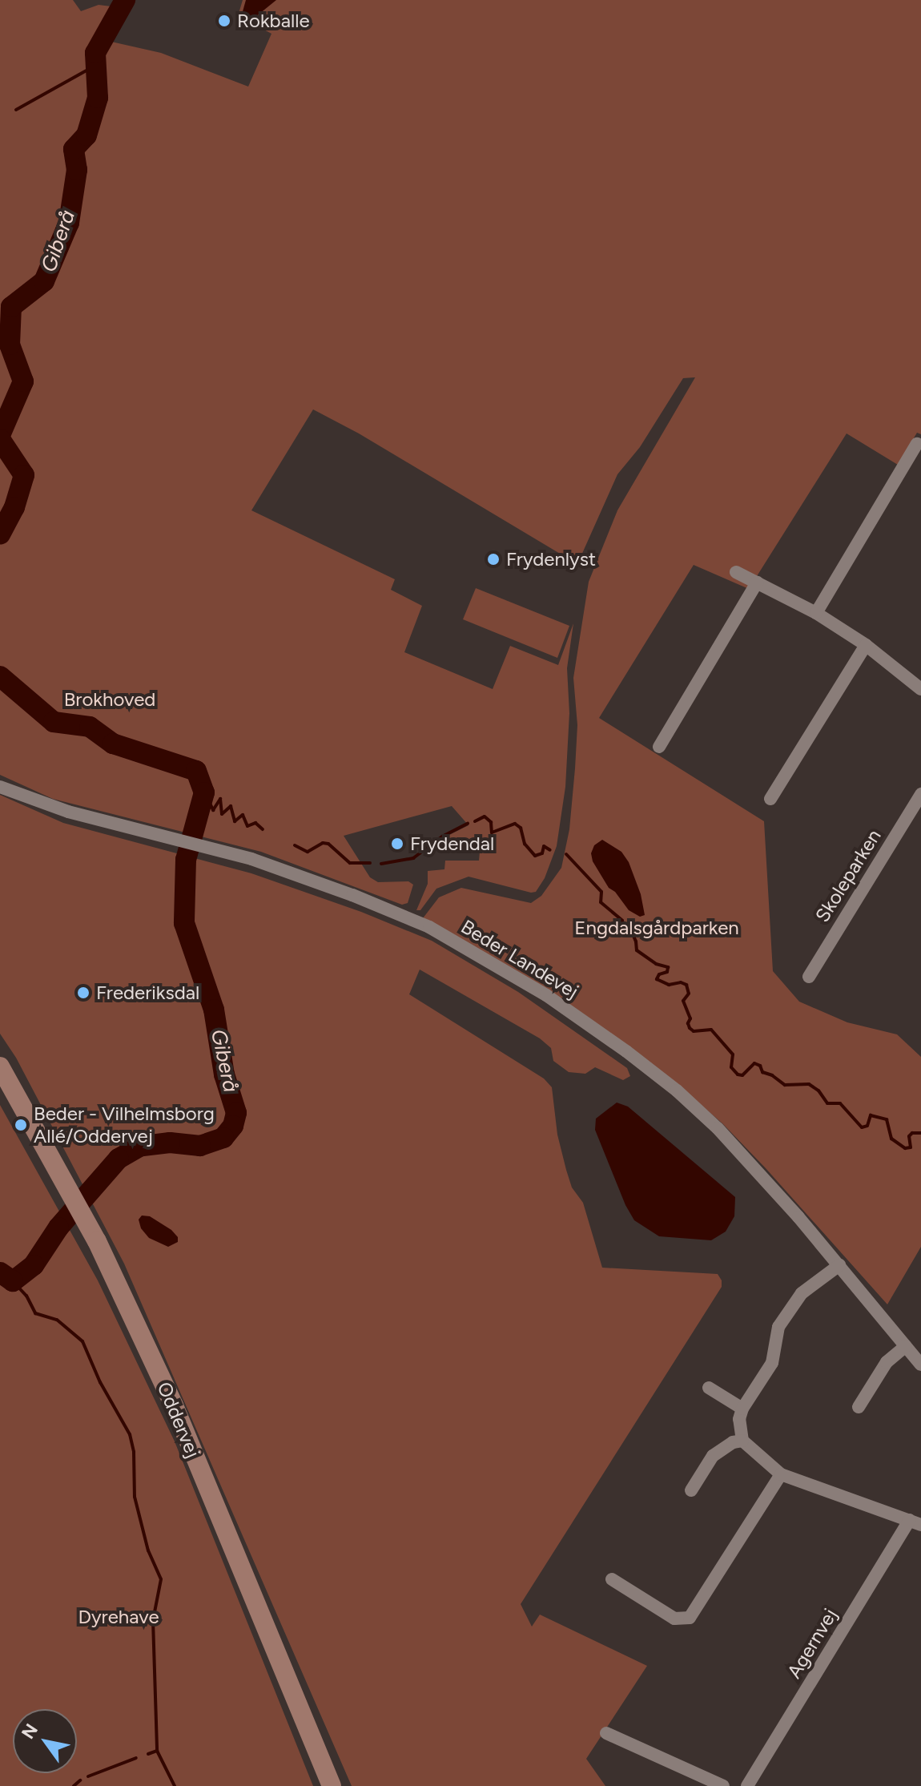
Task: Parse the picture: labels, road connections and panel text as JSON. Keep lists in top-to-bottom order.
{
  "streets": {
    "main road": ["Oddervej"],
    "street": ["Skoleparken", "Beder Landevej", "Agernvej"]
  },
  "water": ["Giberå"],
  "parks": ["Brokhoved", "Engdalsgårdparken", "Dyrehave"],
  "places": [
    "Rokballe",
    "Frydenlyst",
    "Frydendal",
    "Frederiksdal",
    "Beder - Vilhelmsborg Allé/Oddervej"
  ],
  "north": "top left"
}
